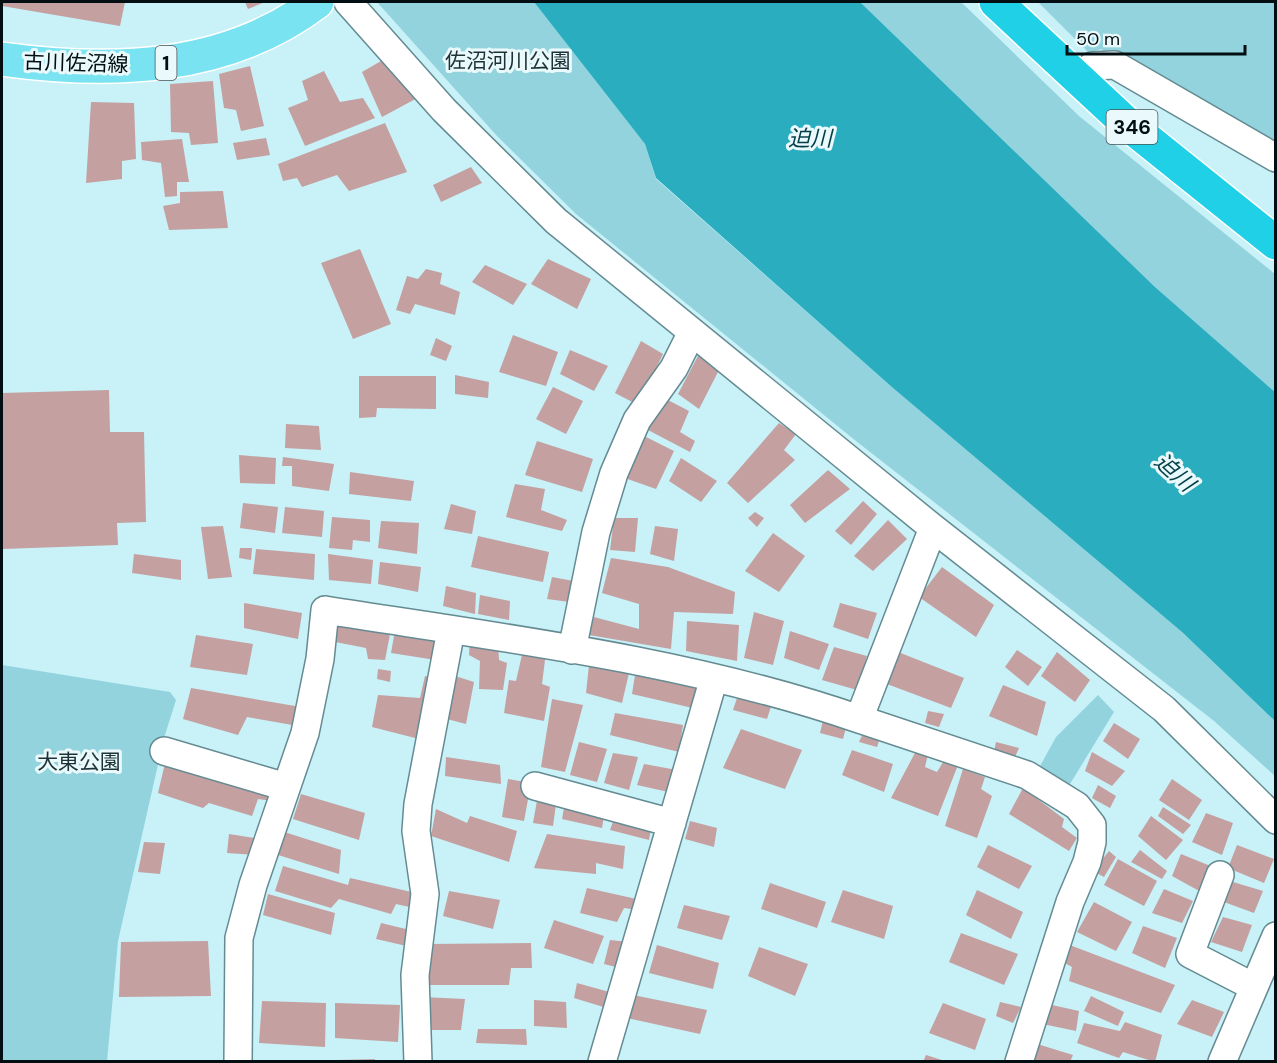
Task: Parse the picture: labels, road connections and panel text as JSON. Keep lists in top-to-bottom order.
{
  "streets": {
    "highway": ["346"],
    "main road": ["古川佐沼線", "1"]
  },
  "water": ["迫川"],
  "parks": ["佐沼河川公園", "大東公園"],
  "scale_bar": "50 m"
}
